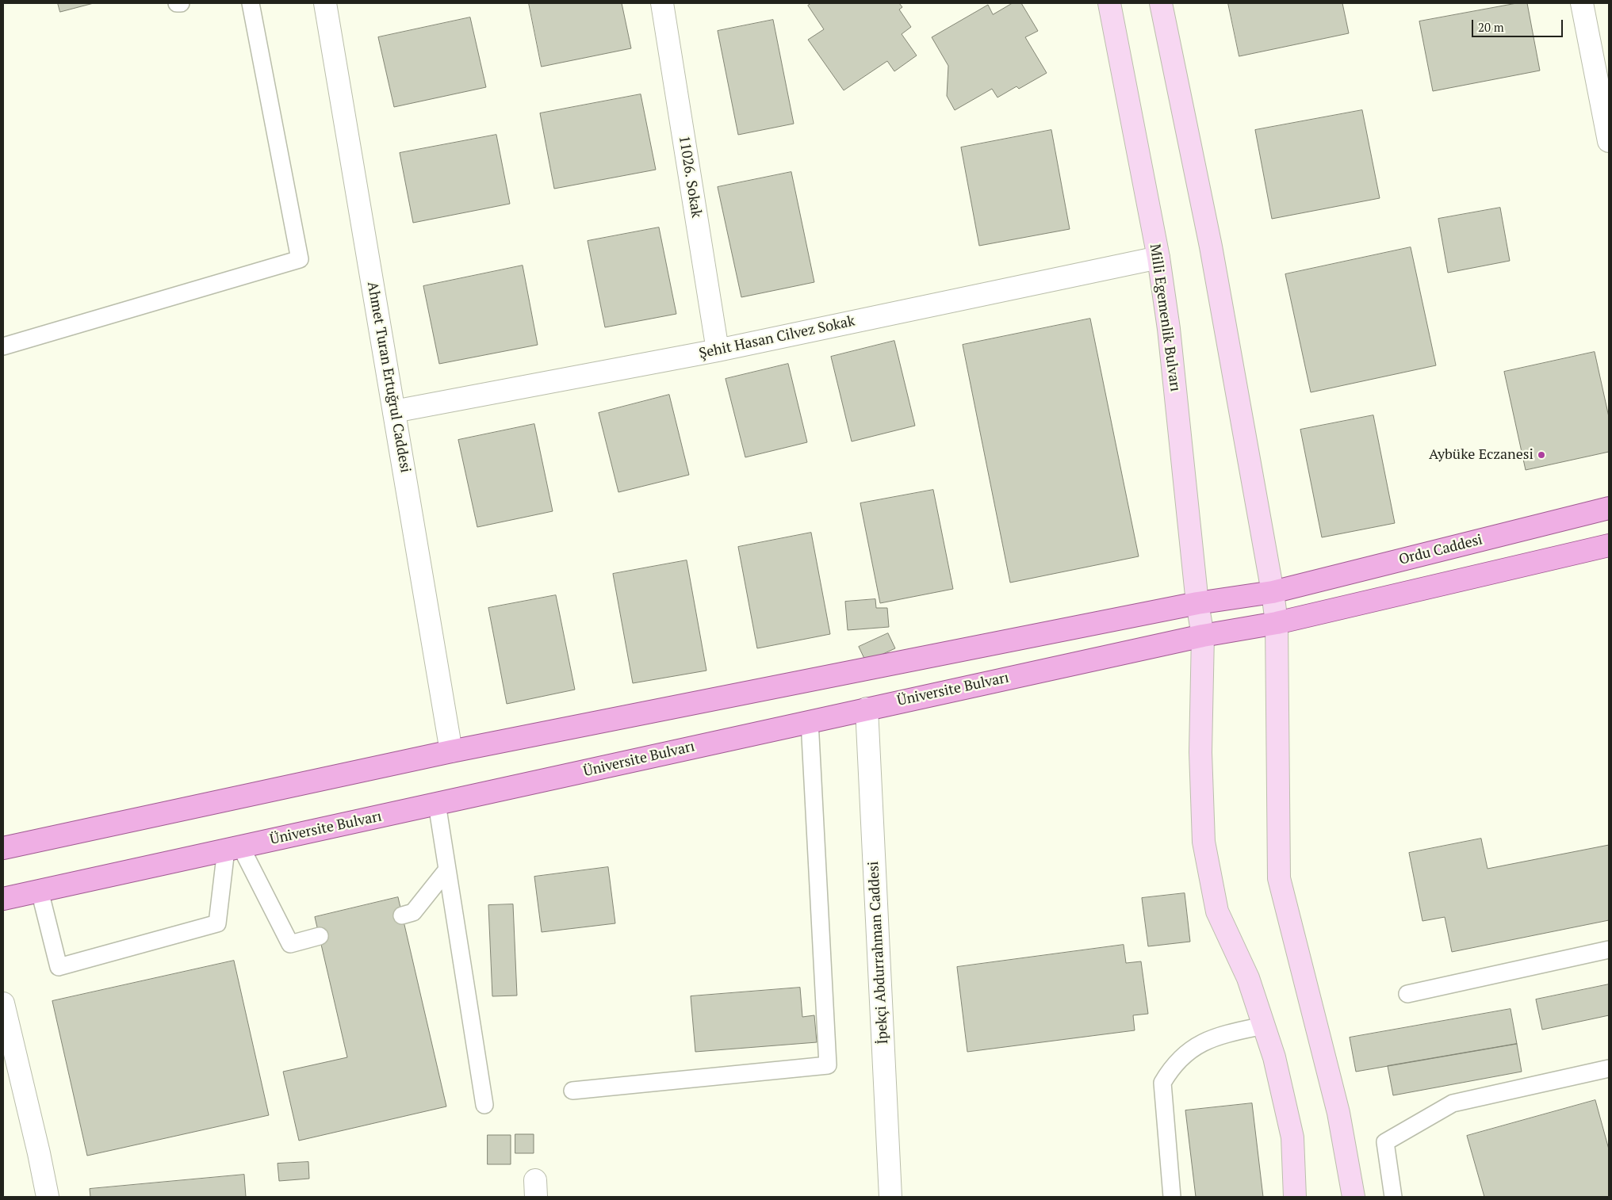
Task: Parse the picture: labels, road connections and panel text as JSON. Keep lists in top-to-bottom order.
{
  "streets": {
    "main road": ["Milli Egemenlik Bulvarı", "Ordu Caddesi", "Üniversite Bulvarı"],
    "street": [
      "11026. Sokak",
      "Şehit Hasan Cilvez Sokak",
      "Ahmet Turan Ertuğrul Caddesi",
      "İpekçi Abdurrahman Caddesi"
    ]
  },
  "crossings": [
    ["11026. Sokak", "Şehit Hasan Cilvez Sokak"],
    ["Milli Egemenlik Bulvarı", "Şehit Hasan Cilvez Sokak"],
    ["Milli Egemenlik Bulvarı", "Üniversite Bulvarı"],
    ["Şehit Hasan Cilvez Sokak", "Ahmet Turan Ertuğrul Caddesi"],
    ["Üniversite Bulvarı", "İpekçi Abdurrahman Caddesi"]
  ],
  "places": ["Aybüke Eczanesi"],
  "scale_bar": "20 m"
}
